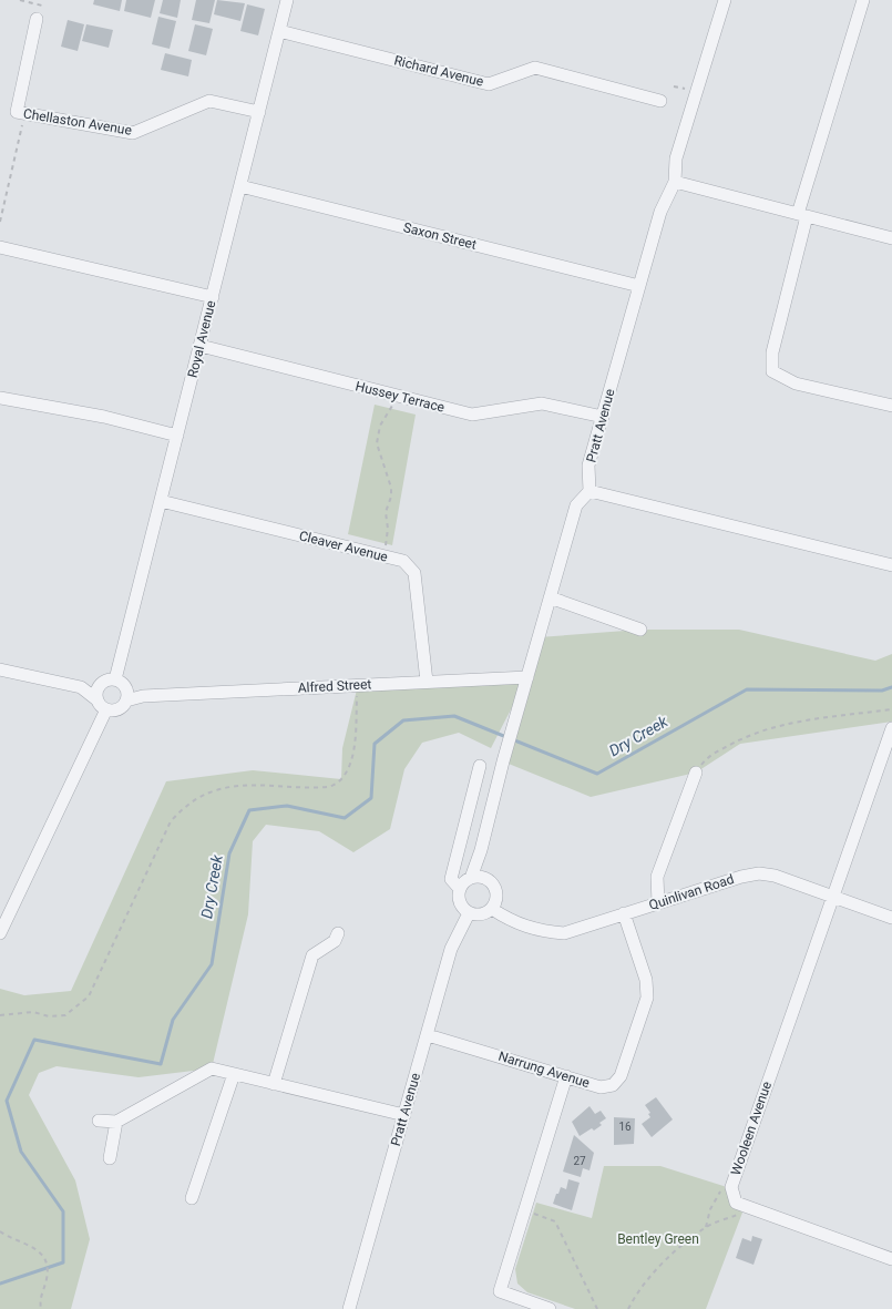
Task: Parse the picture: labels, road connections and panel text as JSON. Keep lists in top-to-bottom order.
{
  "streets": {
    "street": [
      "Richard Avenue",
      "Chellaston Avenue",
      "Saxon Street",
      "Royal Avenue",
      "Hussey Terrace",
      "Pratt Avenue",
      "Cleaver Avenue",
      "Alfred Street",
      "Quinlivan Road",
      "Narrung Avenue",
      "Wooleen Avenue"
    ]
  },
  "crossings": [
    ["Richard Avenue", "Royal Avenue"],
    ["Chellaston Avenue", "Royal Avenue"],
    ["Saxon Street", "Royal Avenue"],
    ["Saxon Street", "Pratt Avenue"],
    ["Royal Avenue", "Hussey Terrace"],
    ["Royal Avenue", "Cleaver Avenue"],
    ["Royal Avenue", "Alfred Street"],
    ["Hussey Terrace", "Pratt Avenue"],
    ["Pratt Avenue", "Quinlivan Road"],
    ["Pratt Avenue", "Narrung Avenue"],
    ["Cleaver Avenue", "Alfred Street"],
    ["Quinlivan Road", "Narrung Avenue"],
    ["Quinlivan Road", "Wooleen Avenue"]
  ],
  "water": ["Dry Creek"],
  "parks": ["Bentley Green"],
  "house_numbers": ["16", "27"]
}
